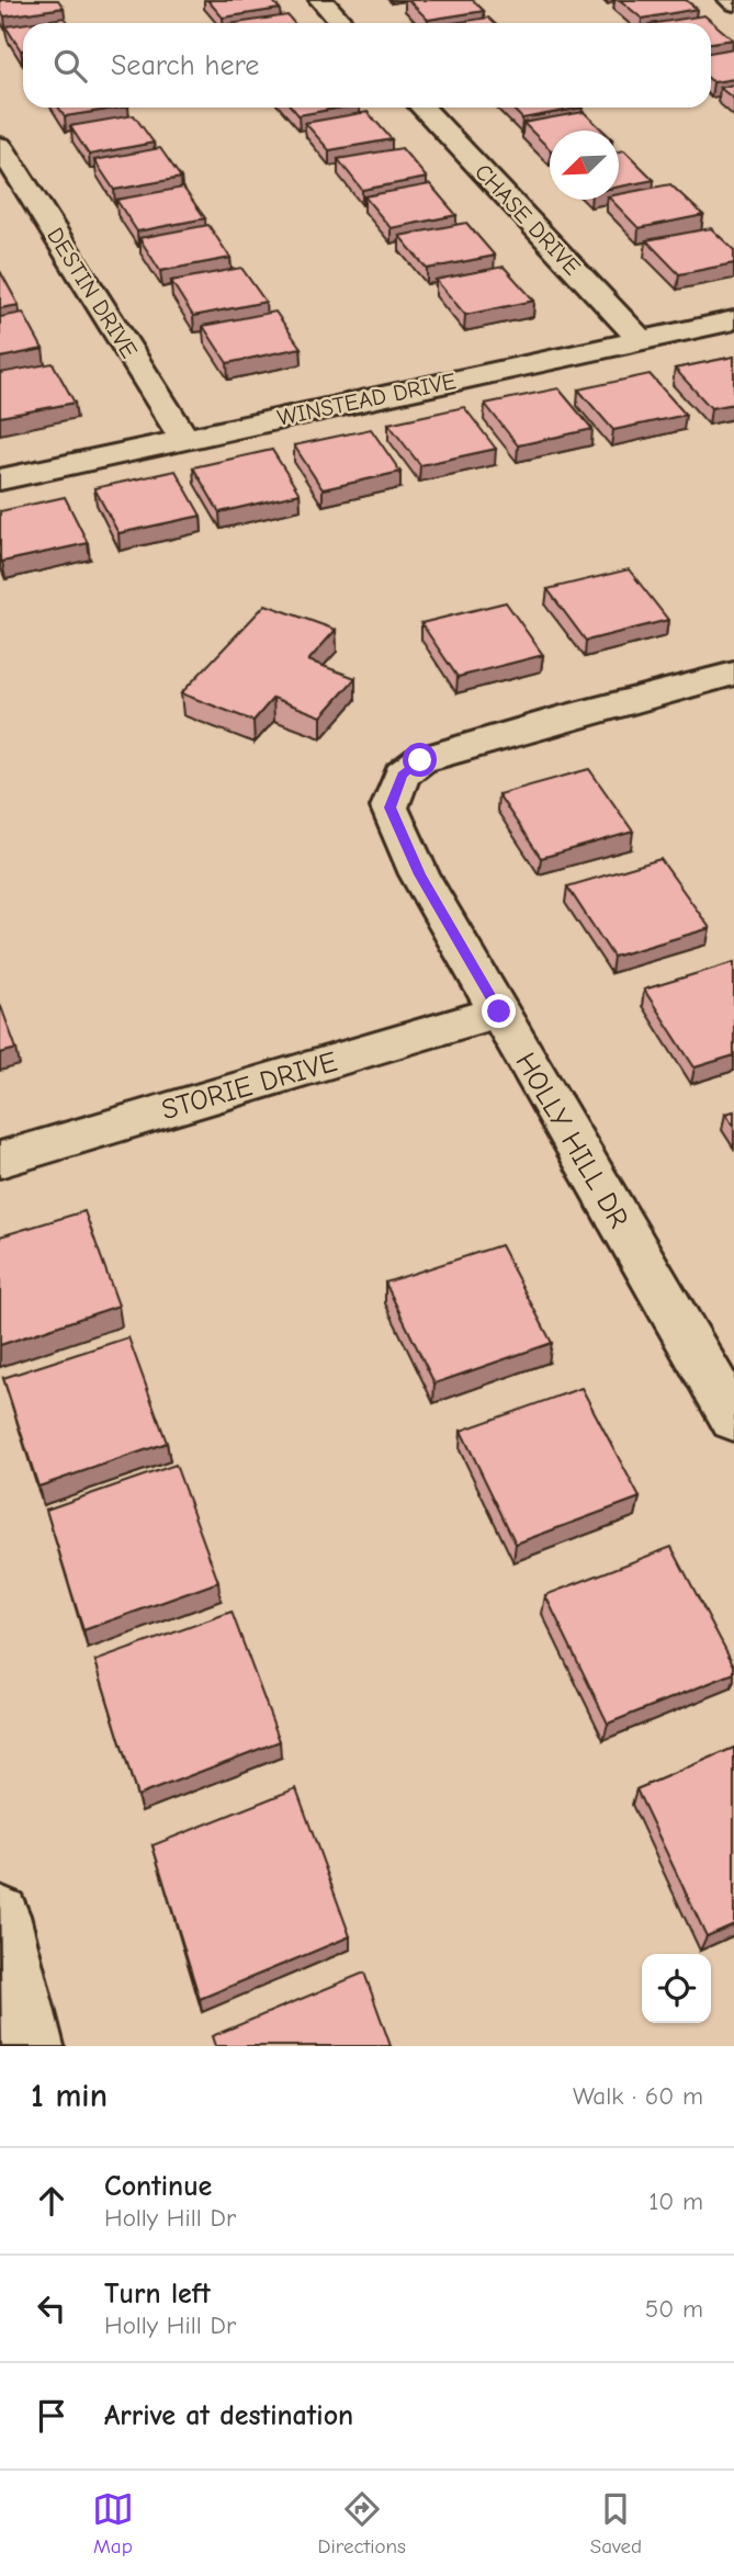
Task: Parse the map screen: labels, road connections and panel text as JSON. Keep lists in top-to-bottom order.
{
  "streets": {
    "street": [
      "CHASE DRIVE",
      "DESTIN DRIVE",
      "WINSTEAD DRIVE",
      "STORIE DRIVE",
      "HOLLY HILL DR"
    ]
  },
  "crossings": [
    ["CHASE DRIVE", "WINSTEAD DRIVE"],
    ["DESTIN DRIVE", "WINSTEAD DRIVE"],
    ["STORIE DRIVE", "HOLLY HILL DR"]
  ],
  "north": "bottom left",
  "page": {
    "search": "Search here",
    "heading": ["1 min", "Walk · 60 m"],
    "list": [
      ["Continue", "Holly Hill Dr", "10 m"],
      ["Turn left", "Holly Hill Dr", "50 m"],
      "Arrive at destination"
    ],
    "nav": ["Map", "Directions", "Saved"]
  }
}
